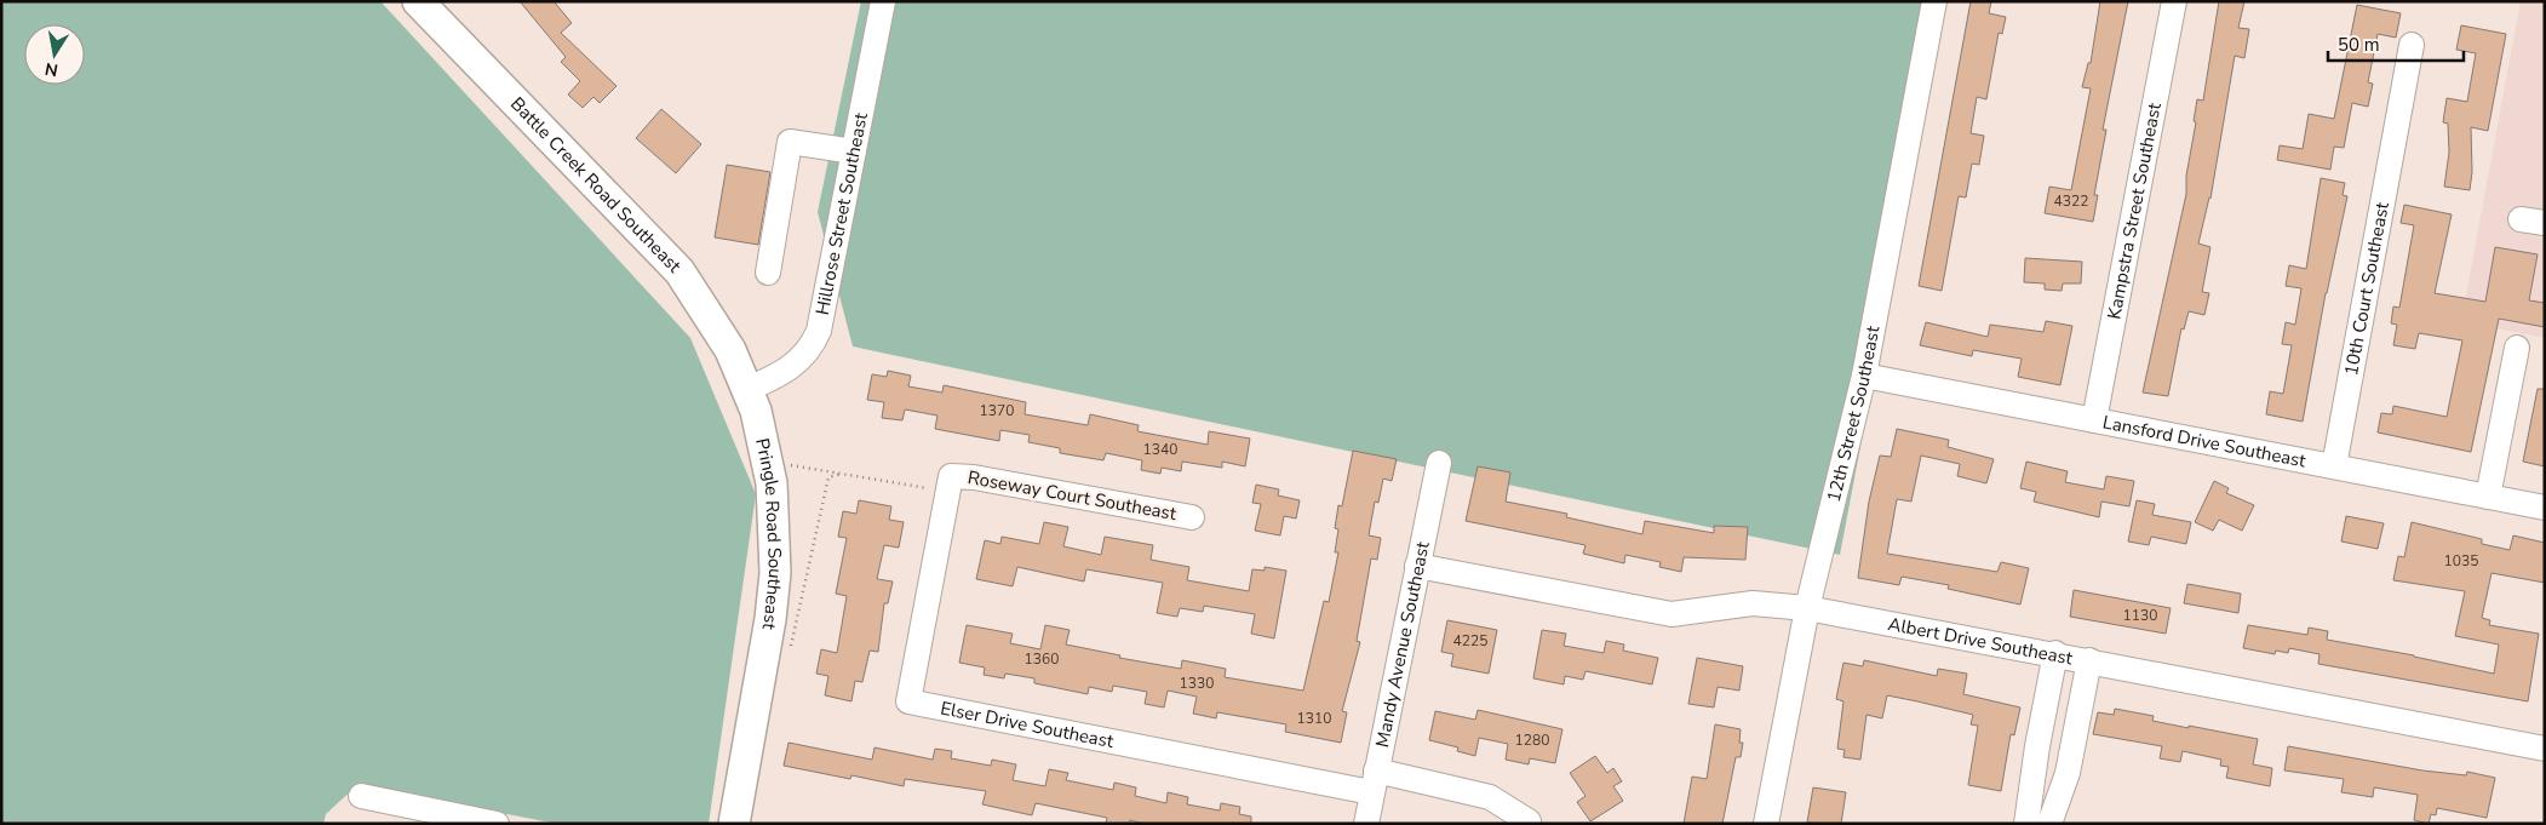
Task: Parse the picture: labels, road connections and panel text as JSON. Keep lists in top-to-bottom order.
{
  "streets": {
    "main road": ["Battle Creek Road Southeast", "Pringle Road Southeast"],
    "street": [
      "Kampstra Street Southeast",
      "Hillrose Street Southeast",
      "10th Court Southeast",
      "12th Street Southeast",
      "Lansford Drive Southeast",
      "Roseway Court Southeast",
      "Albert Drive Southeast",
      "Mandy Avenue Southeast",
      "Elser Drive Southeast"
    ]
  },
  "crossings": [
    ["Battle Creek Road Southeast", "Hillrose Street Southeast"],
    ["Battle Creek Road Southeast", "Pringle Road Southeast"],
    ["Kampstra Street Southeast", "Lansford Drive Southeast"],
    ["Hillrose Street Southeast", "Pringle Road Southeast"],
    ["10th Court Southeast", "Lansford Drive Southeast"],
    ["12th Street Southeast", "Lansford Drive Southeast"],
    ["12th Street Southeast", "Albert Drive Southeast"],
    ["Roseway Court Southeast", "Elser Drive Southeast"],
    ["Albert Drive Southeast", "Mandy Avenue Southeast"],
    ["Mandy Avenue Southeast", "Elser Drive Southeast"]
  ],
  "house_numbers": [
    "4322",
    "1370",
    "1340",
    "1035",
    "1130",
    "4225",
    "1360",
    "1330",
    "1310",
    "1280"
  ],
  "scale_bar": "50 m",
  "north": "bottom"
}
